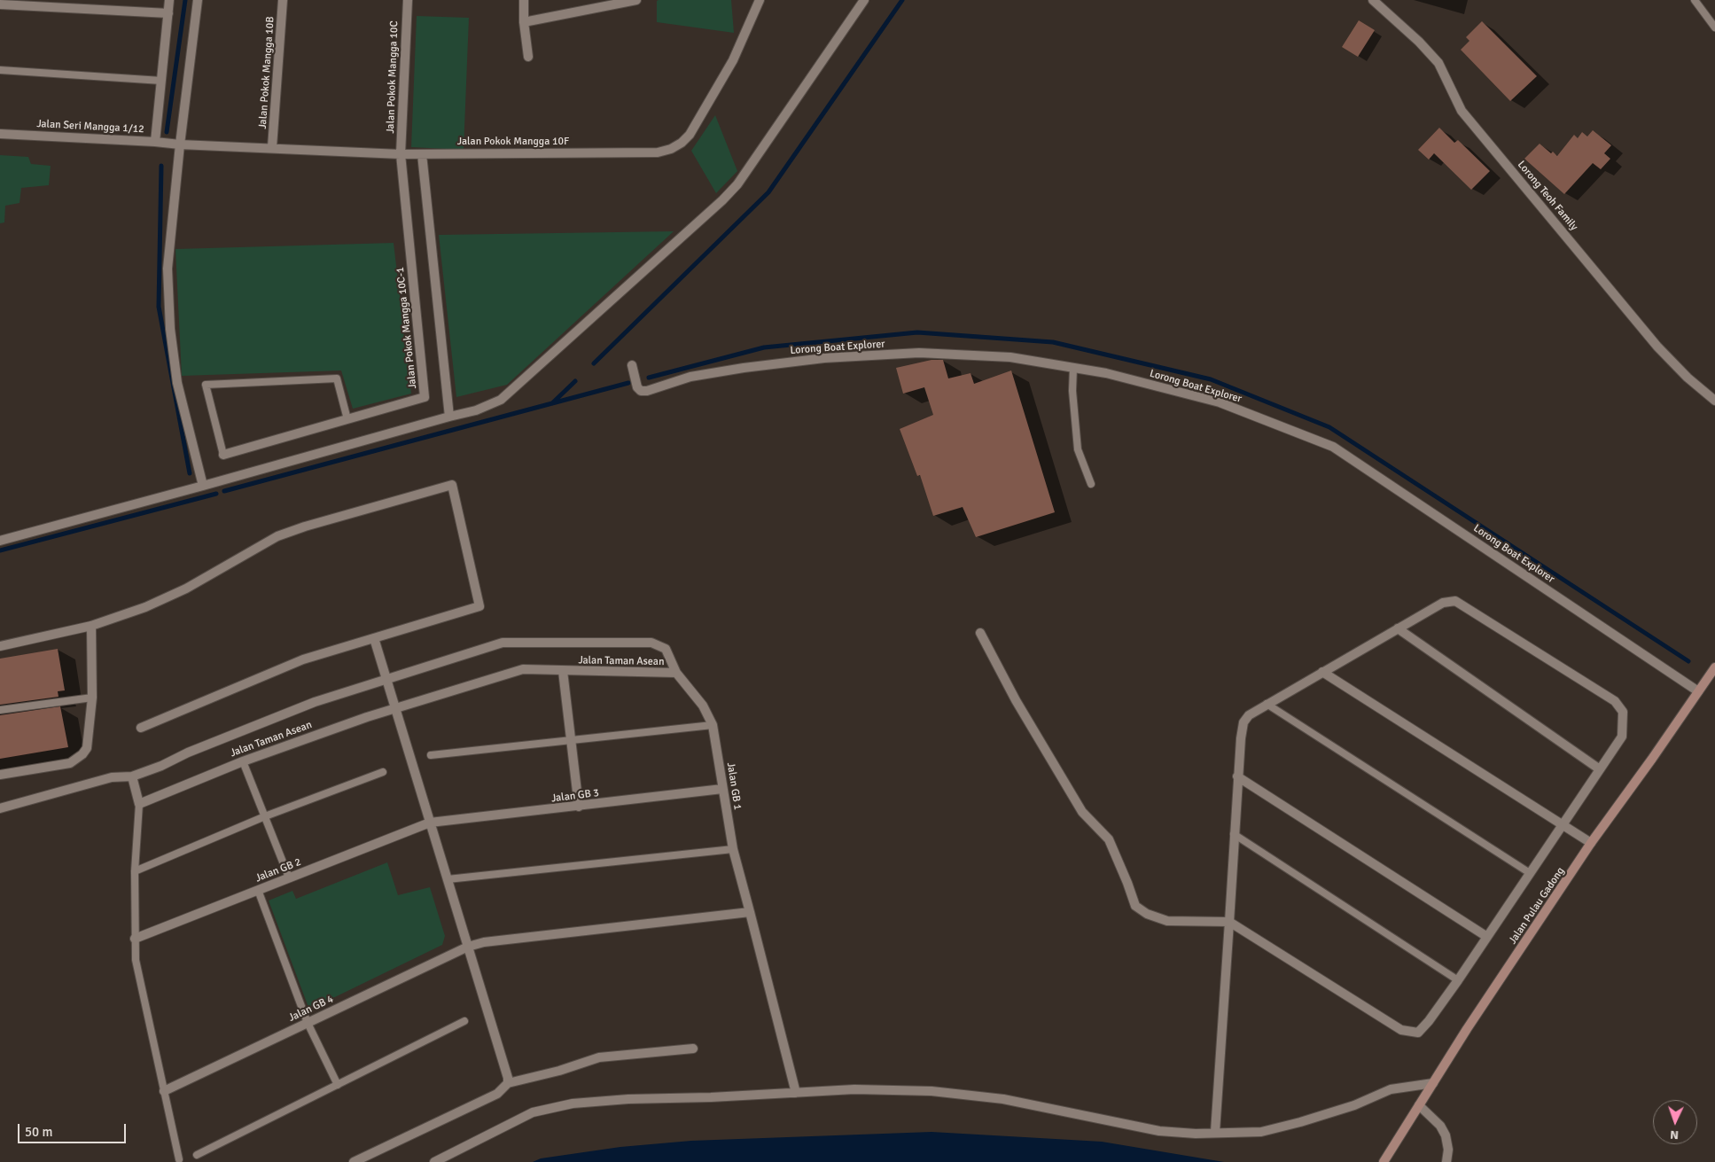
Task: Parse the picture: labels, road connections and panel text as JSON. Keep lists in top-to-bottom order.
{
  "streets": {
    "main road": ["Jalan Pulau Gadong"],
    "street": [
      "Jalan Pokok Mangga 10B",
      "Jalan Pokok Mangga 10C",
      "Jalan Seri Mangga 1/12",
      "Jalan Pokok Mangga 10F",
      "Lorong Teoh Family",
      "Jalan Pokok Mangga 10C-1",
      "Lorong Boat Explorer",
      "Jalan Taman Asean",
      "Jalan GB 1",
      "Jalan GB 3",
      "Jalan GB 2",
      "Jalan GB 4"
    ]
  },
  "crossings": [
    ["Jalan Pokok Mangga 10B", "Jalan Pokok Mangga 10F"],
    ["Jalan Pokok Mangga 10C", "Jalan Pokok Mangga 10F"],
    ["Jalan Pokok Mangga 10C", "Jalan Pokok Mangga 10C-1"],
    ["Jalan Seri Mangga 1/12", "Jalan Pokok Mangga 10F"],
    ["Jalan Pokok Mangga 10F", "Jalan Pokok Mangga 10C-1"],
    ["Lorong Boat Explorer", "Jalan Pulau Gadong"],
    ["Jalan Taman Asean", "Jalan GB 1"],
    ["Jalan GB 1", "Jalan GB 3"],
    ["Jalan GB 1", "Jalan GB 4"],
    ["Jalan GB 3", "Jalan GB 2"]
  ],
  "scale_bar": "50 m",
  "north": "bottom"
}
